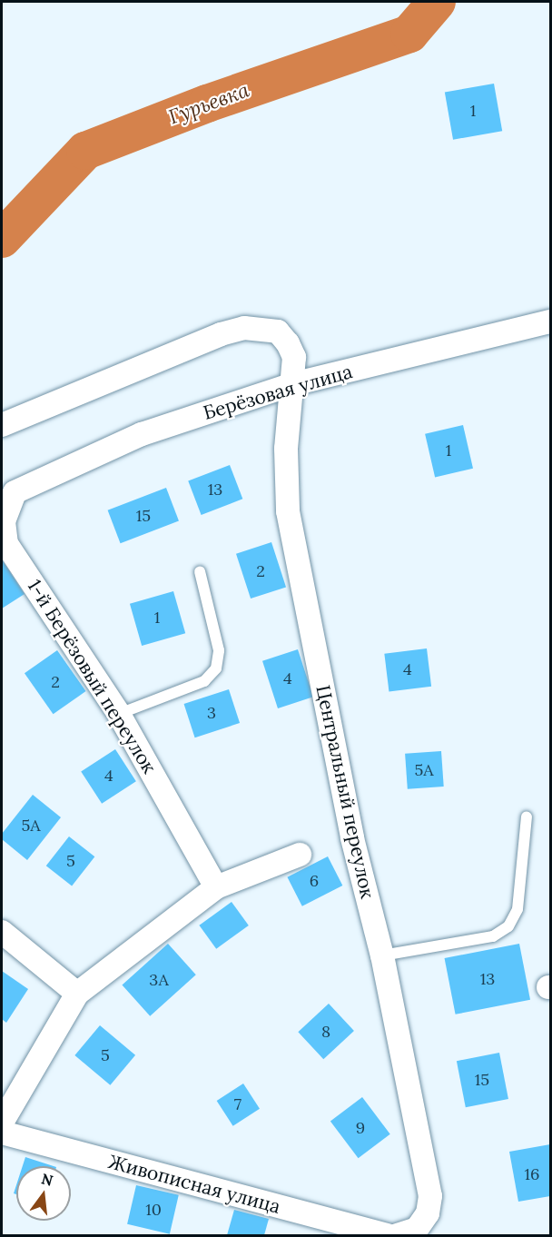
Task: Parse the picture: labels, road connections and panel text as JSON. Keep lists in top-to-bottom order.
{
  "streets": {
    "street": [
      "Берёзовая улица",
      "1-й Берёзовый переулок",
      "Центральный переулок",
      "Живописная улица"
    ]
  },
  "crossings": [
    ["Берёзовая улица", "1-й Берёзовый переулок"],
    ["Берёзовая улица", "Центральный переулок"]
  ],
  "water": ["Гурьевка"],
  "house_numbers": [
    "1",
    "1",
    "13",
    "15",
    "2",
    "1",
    "4",
    "4",
    "2",
    "3",
    "5А",
    "4",
    "5А",
    "5",
    "6",
    "13",
    "3А",
    "8",
    "5",
    "15",
    "7",
    "9",
    "16",
    "10"
  ],
  "north": "top"
}
